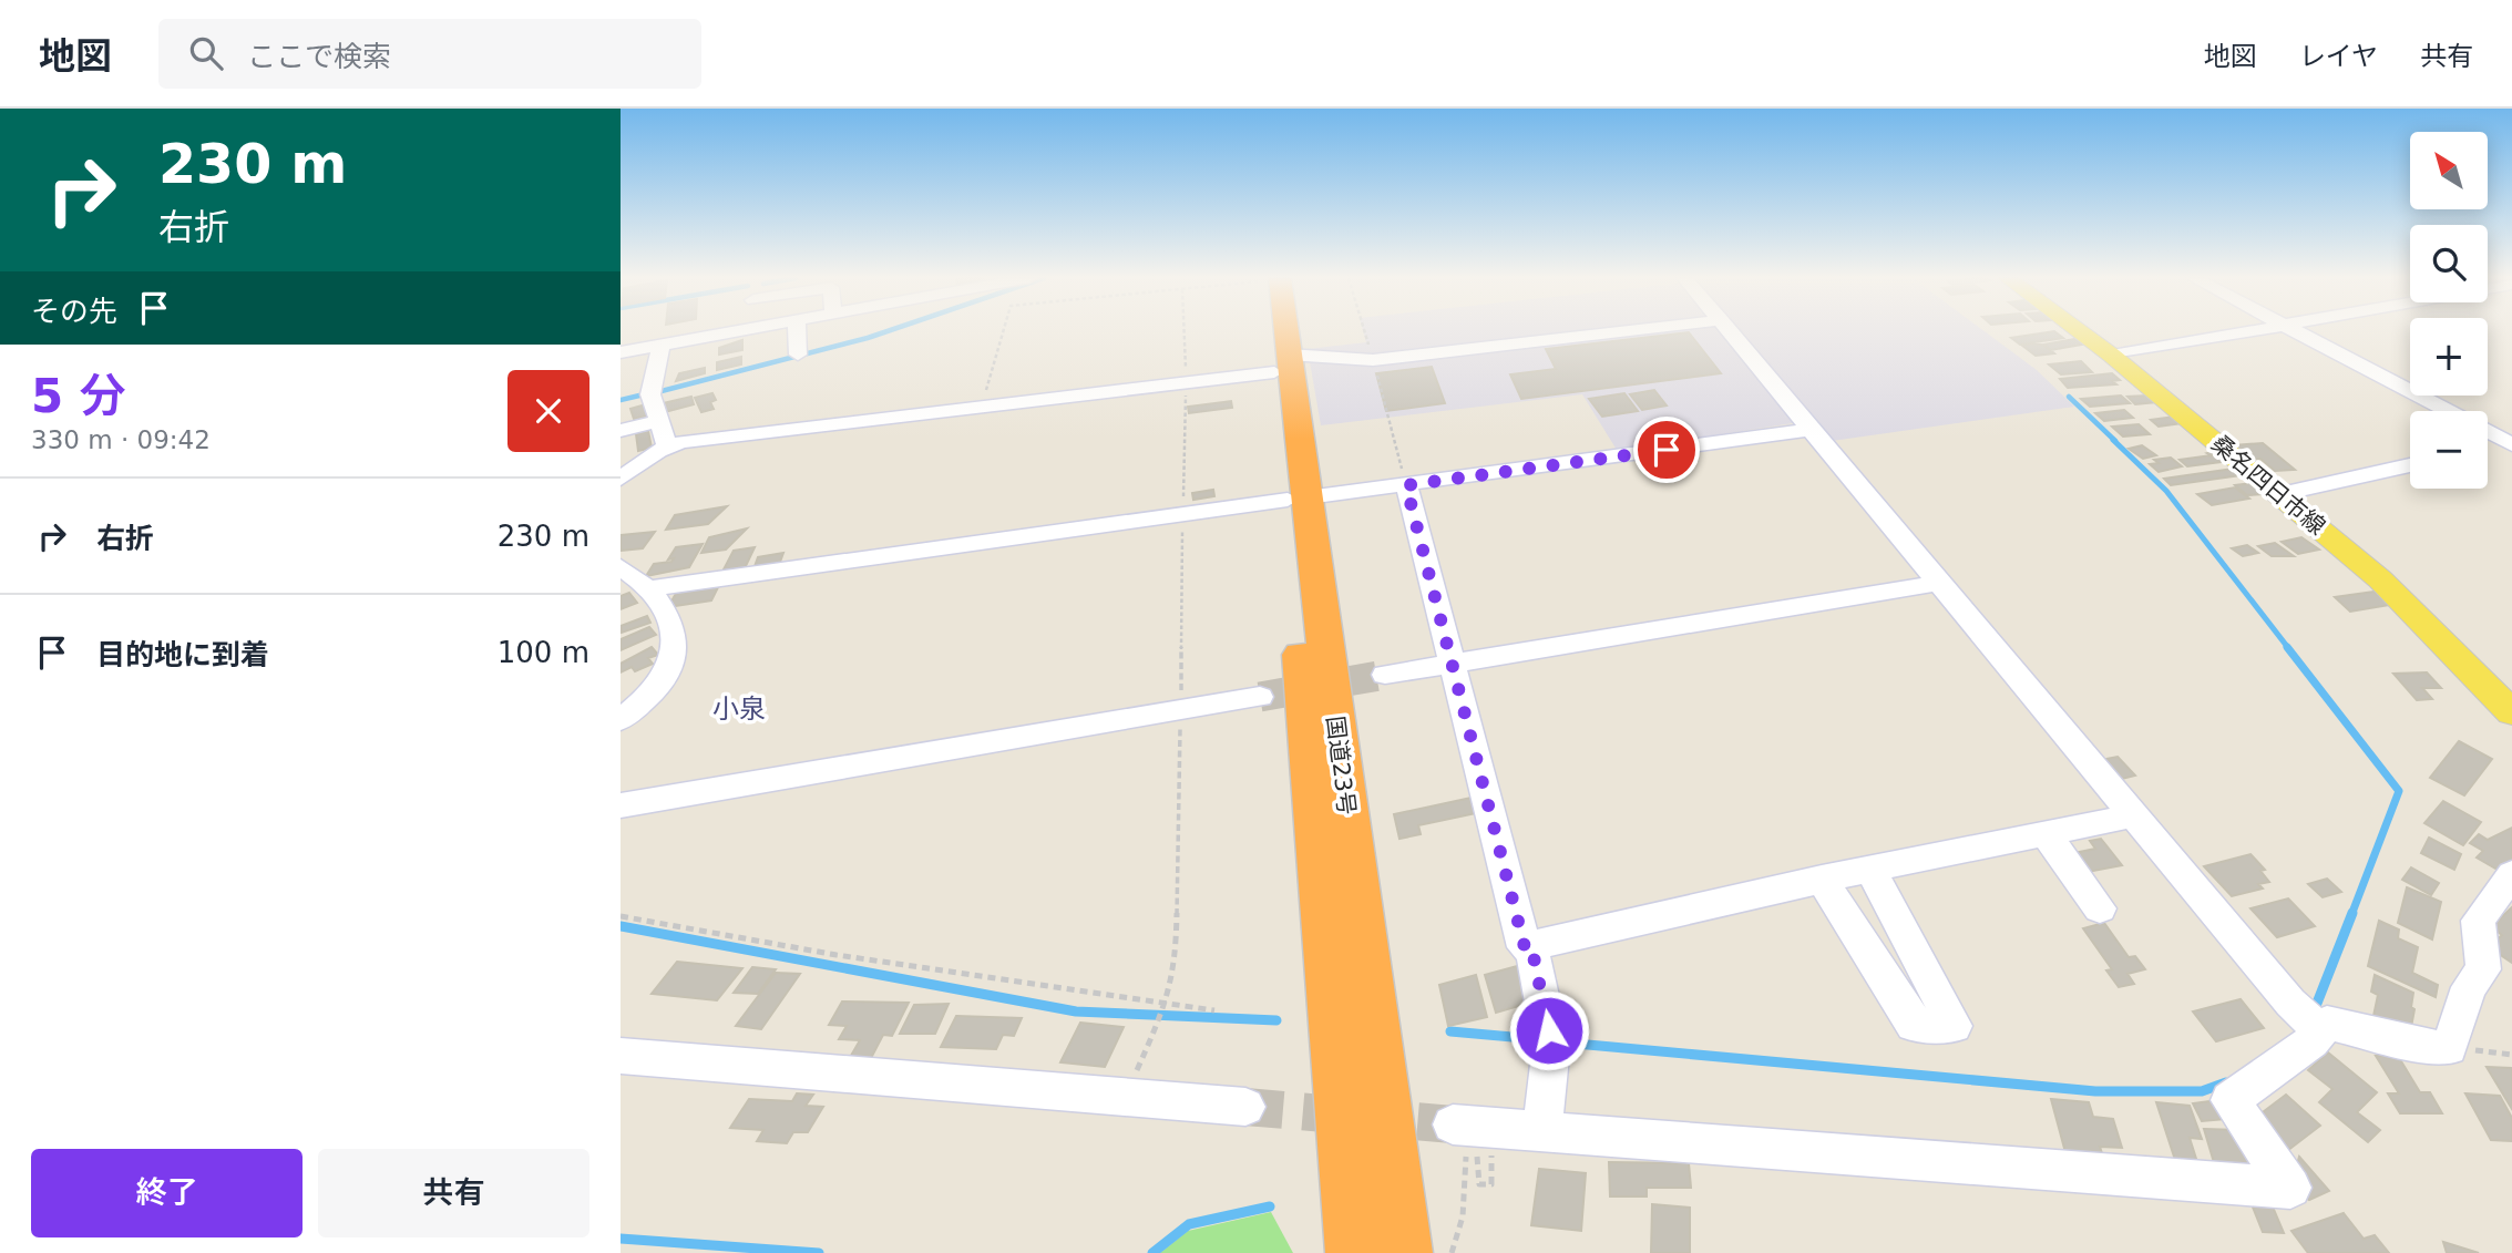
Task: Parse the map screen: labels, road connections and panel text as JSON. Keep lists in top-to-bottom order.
{
  "streets": {
    "highway": ["国道23号"],
    "main road": ["桑名四日市線"]
  },
  "districts": ["小泉"],
  "north": "top left",
  "page": {
    "header": "地図",
    "search": "ここで検索",
    "nav": ["地図", "レイヤ", "共有"],
    "turn": ["230 m", "右折"],
    "map_buttons": ["+", "−"],
    "then": "その先",
    "heading": ["5 分", "330 m · 09:42"],
    "list": [
      {
        "name": "右折",
        "value": "230 m"
      },
      {
        "name": "目的地に到着",
        "value": "100 m"
      }
    ],
    "buttons": ["終了", "共有"]
  }
}
